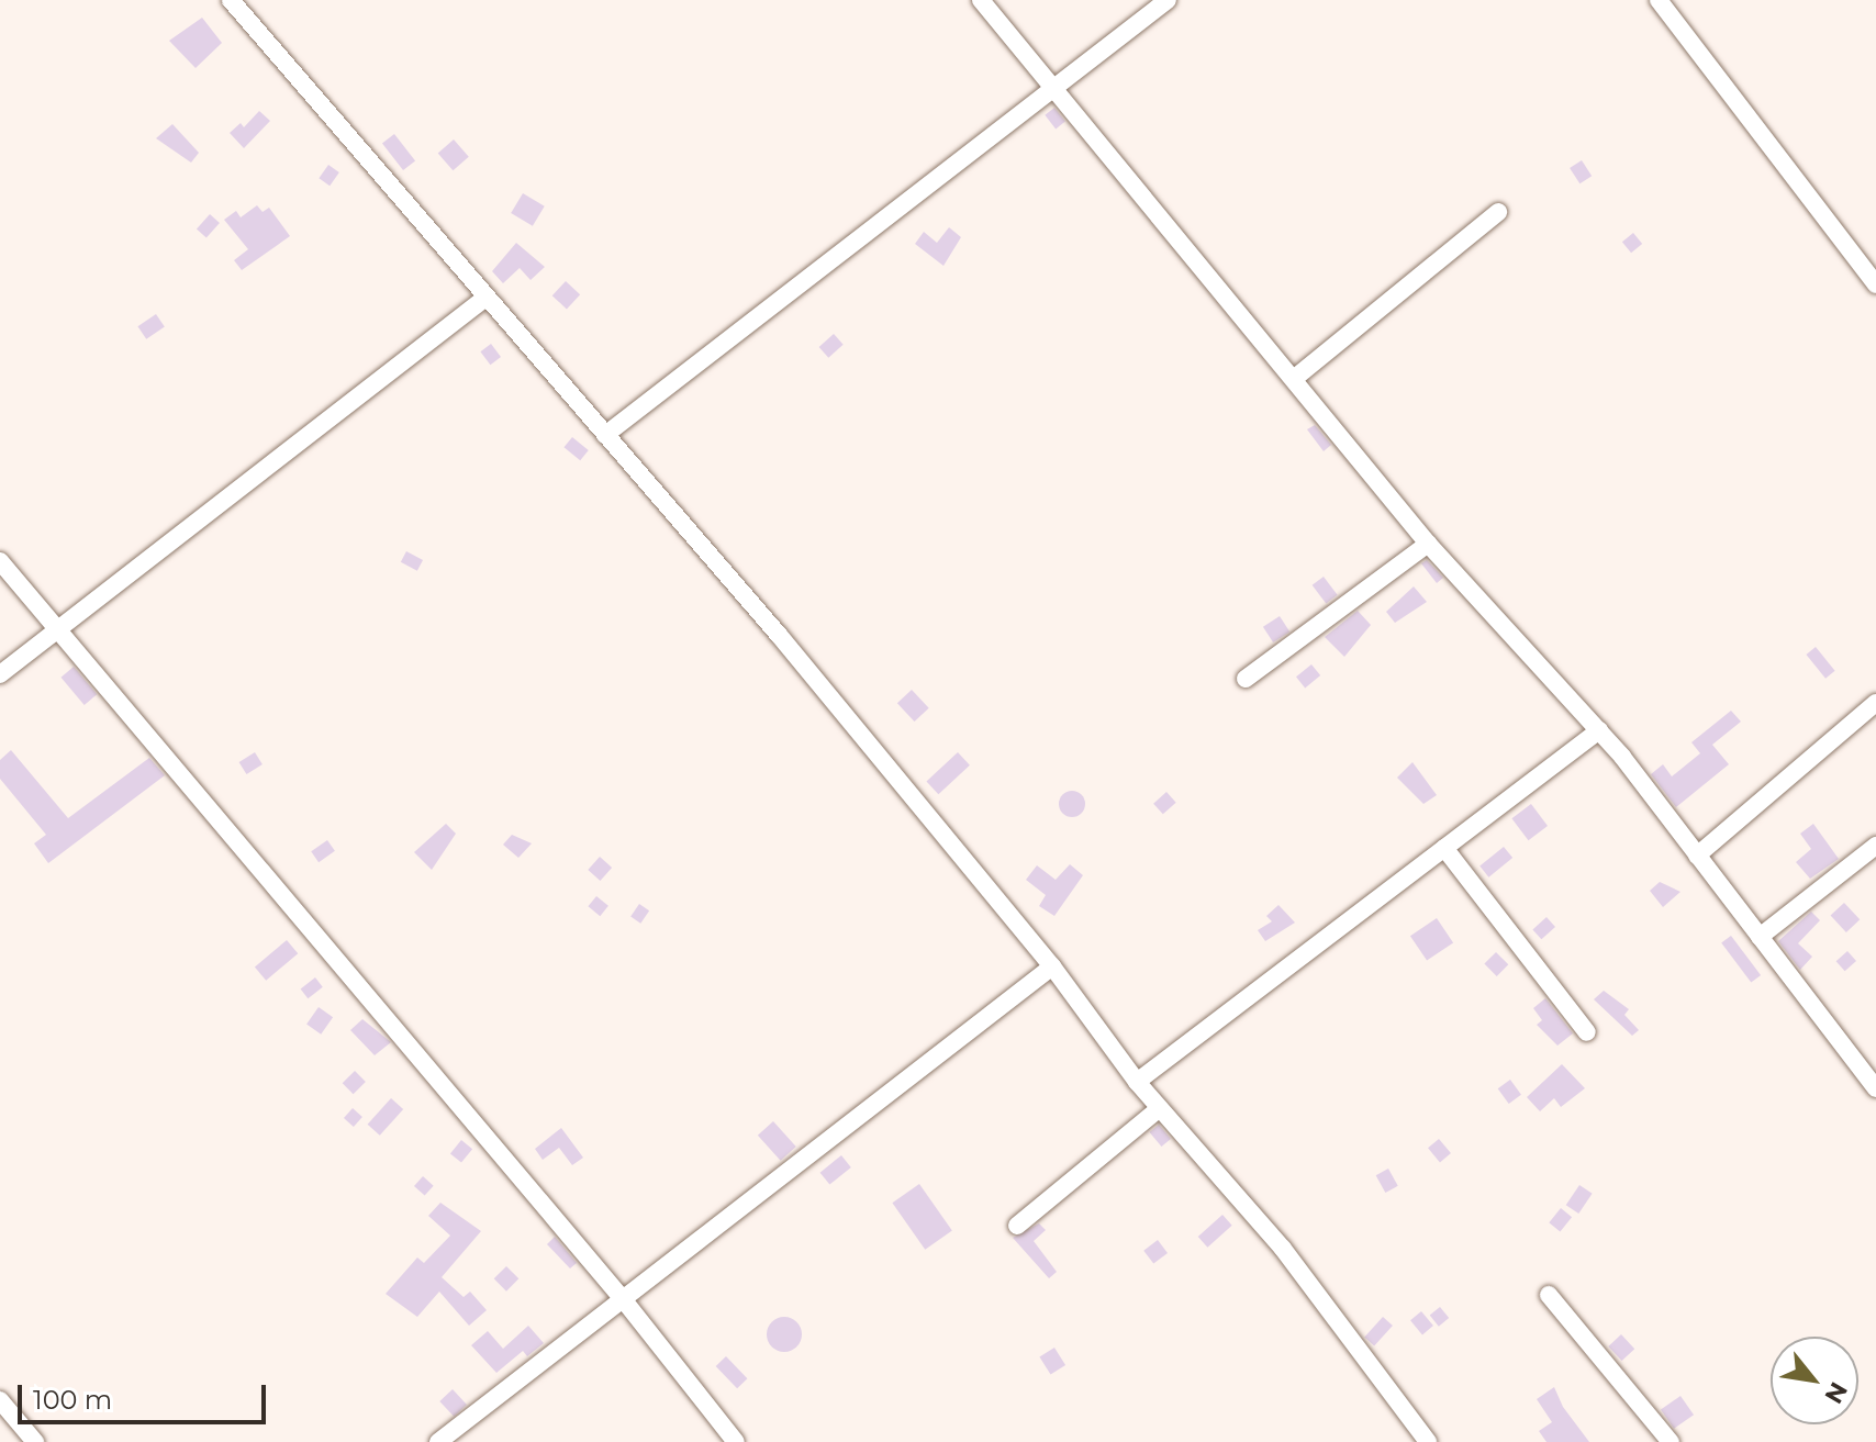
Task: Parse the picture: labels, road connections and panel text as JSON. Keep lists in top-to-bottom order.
{
  "scale_bar": "100 m",
  "north": "bottom right"
}
